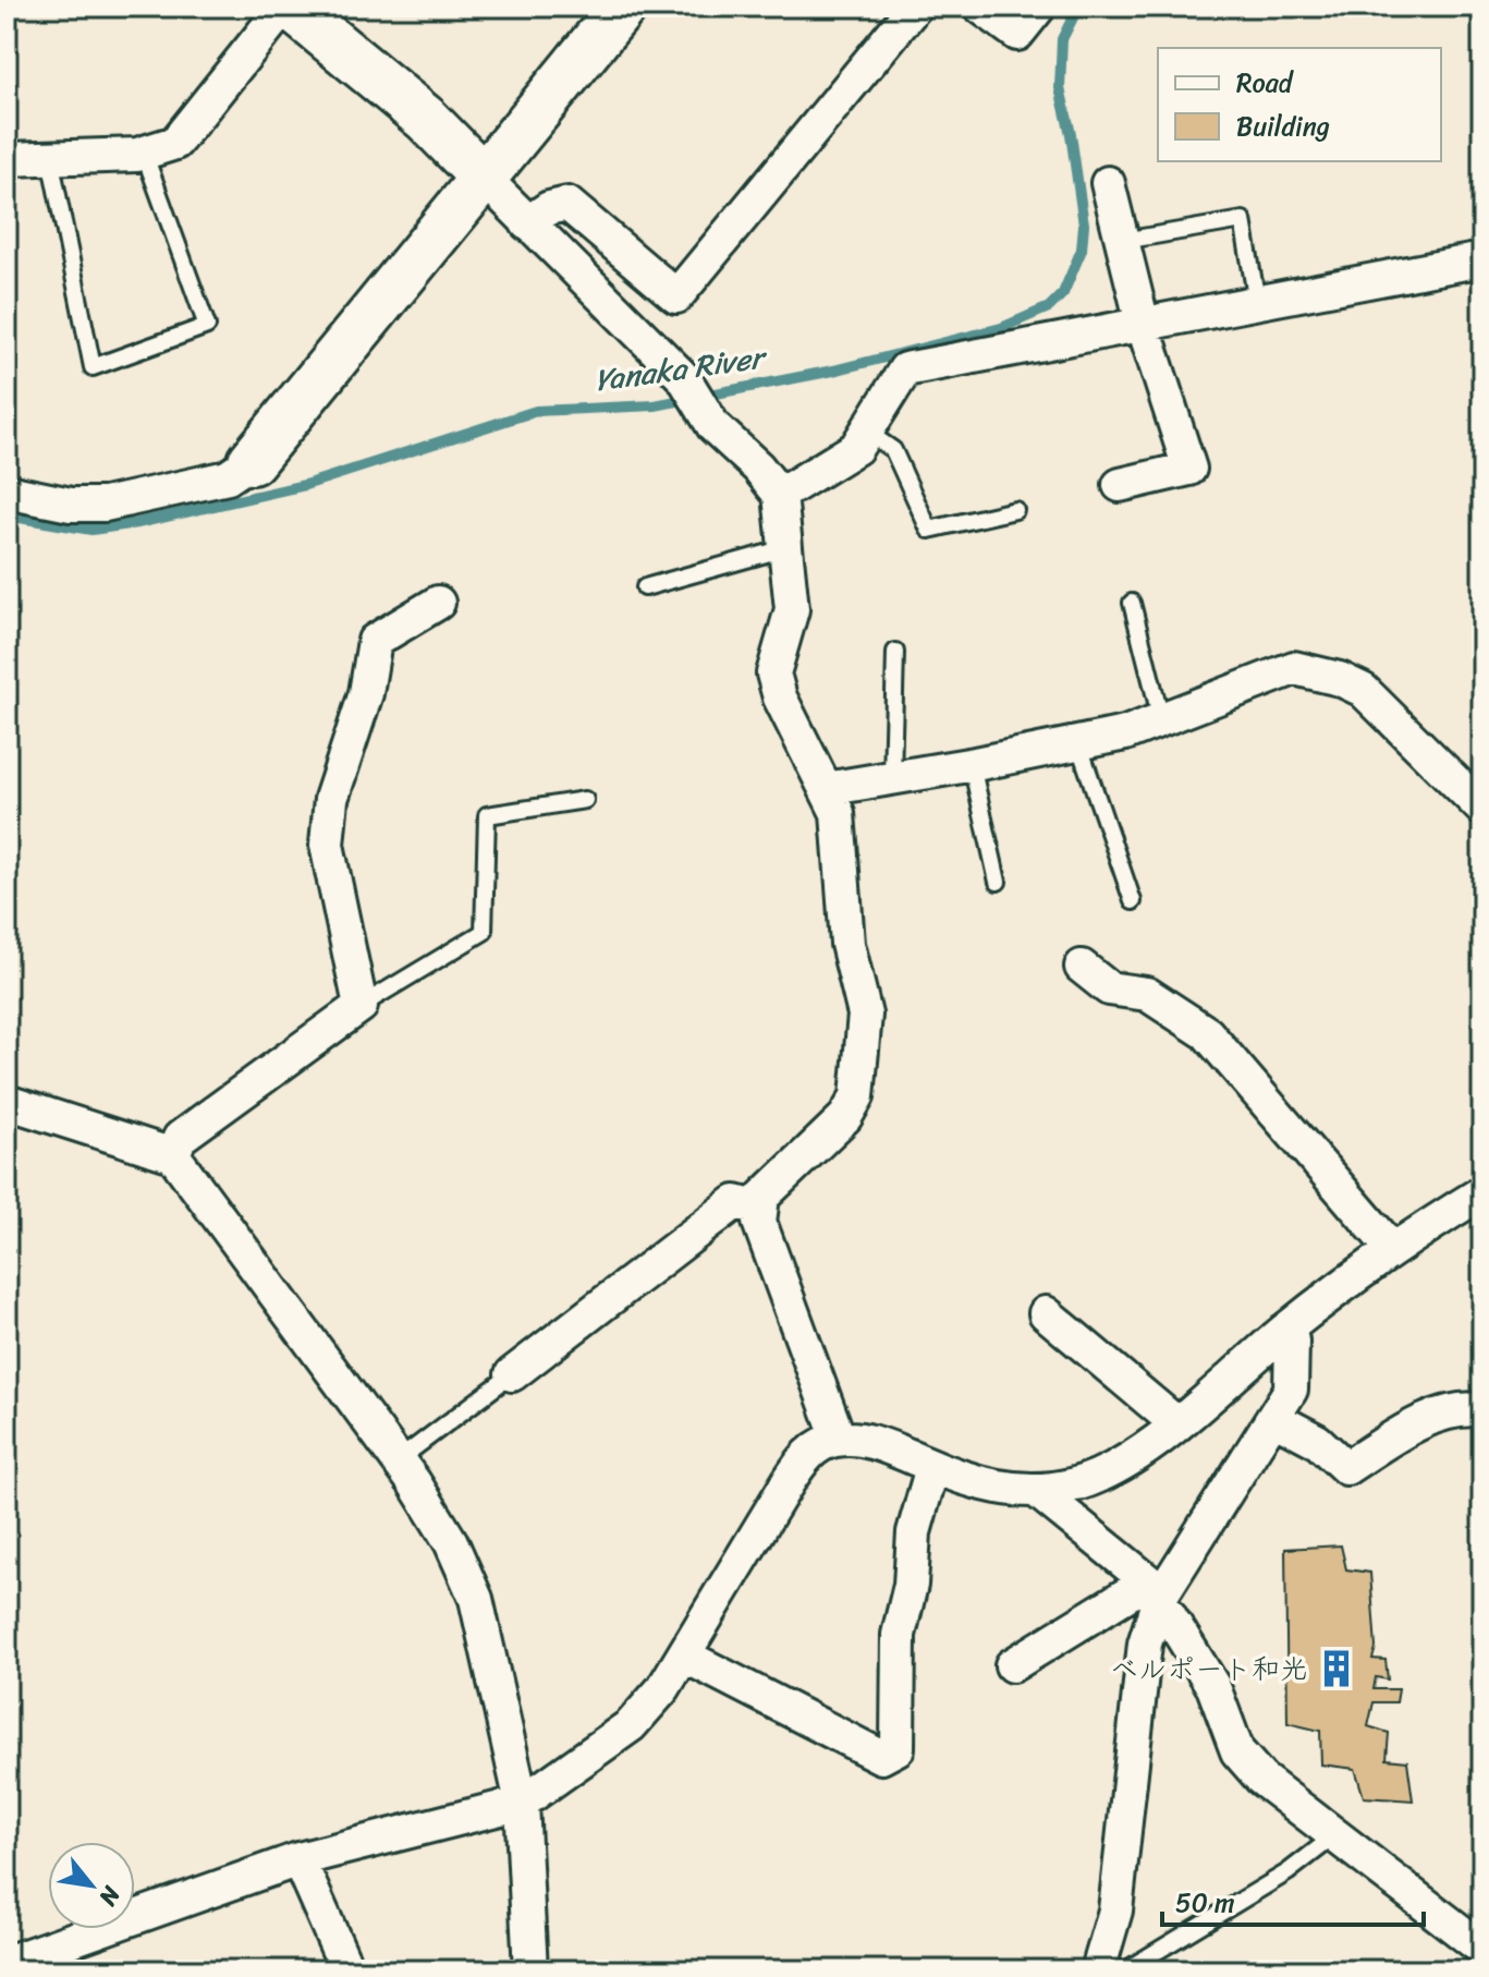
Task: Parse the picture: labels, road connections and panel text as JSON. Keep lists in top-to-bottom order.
{
  "water": ["Yanaka River"],
  "places": {
    "building": ["ベルポート和光"]
  },
  "legend": ["Road", "Building"],
  "scale_bar": "50 m",
  "north": "bottom right"
}
